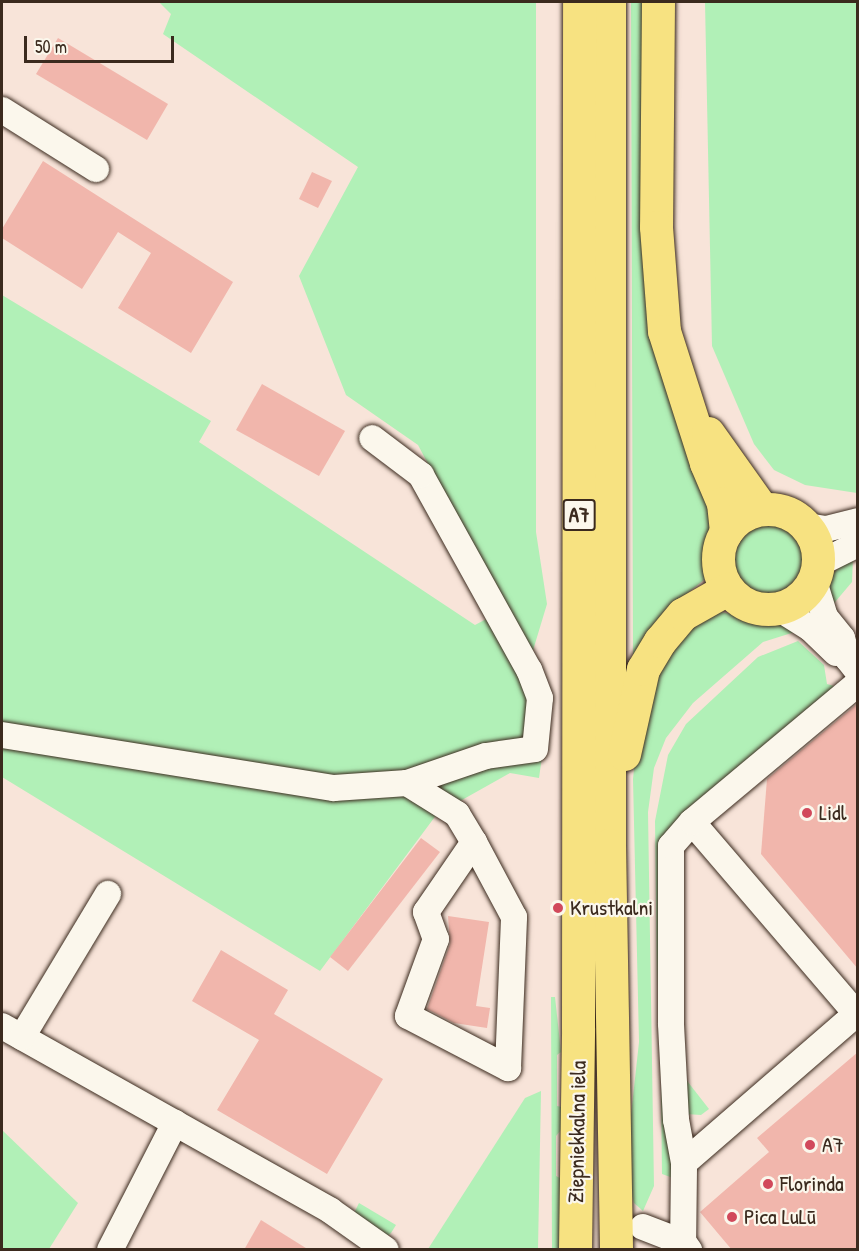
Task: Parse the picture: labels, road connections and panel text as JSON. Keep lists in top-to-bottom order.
{
  "streets": {
    "main road": ["A7", "Ziepniekkalna iela"]
  },
  "places": [
    "Lidl",
    "Krustkalni",
    "A7",
    "Florinda",
    "Pica LuLū"
  ],
  "scale_bar": "50 m"
}
